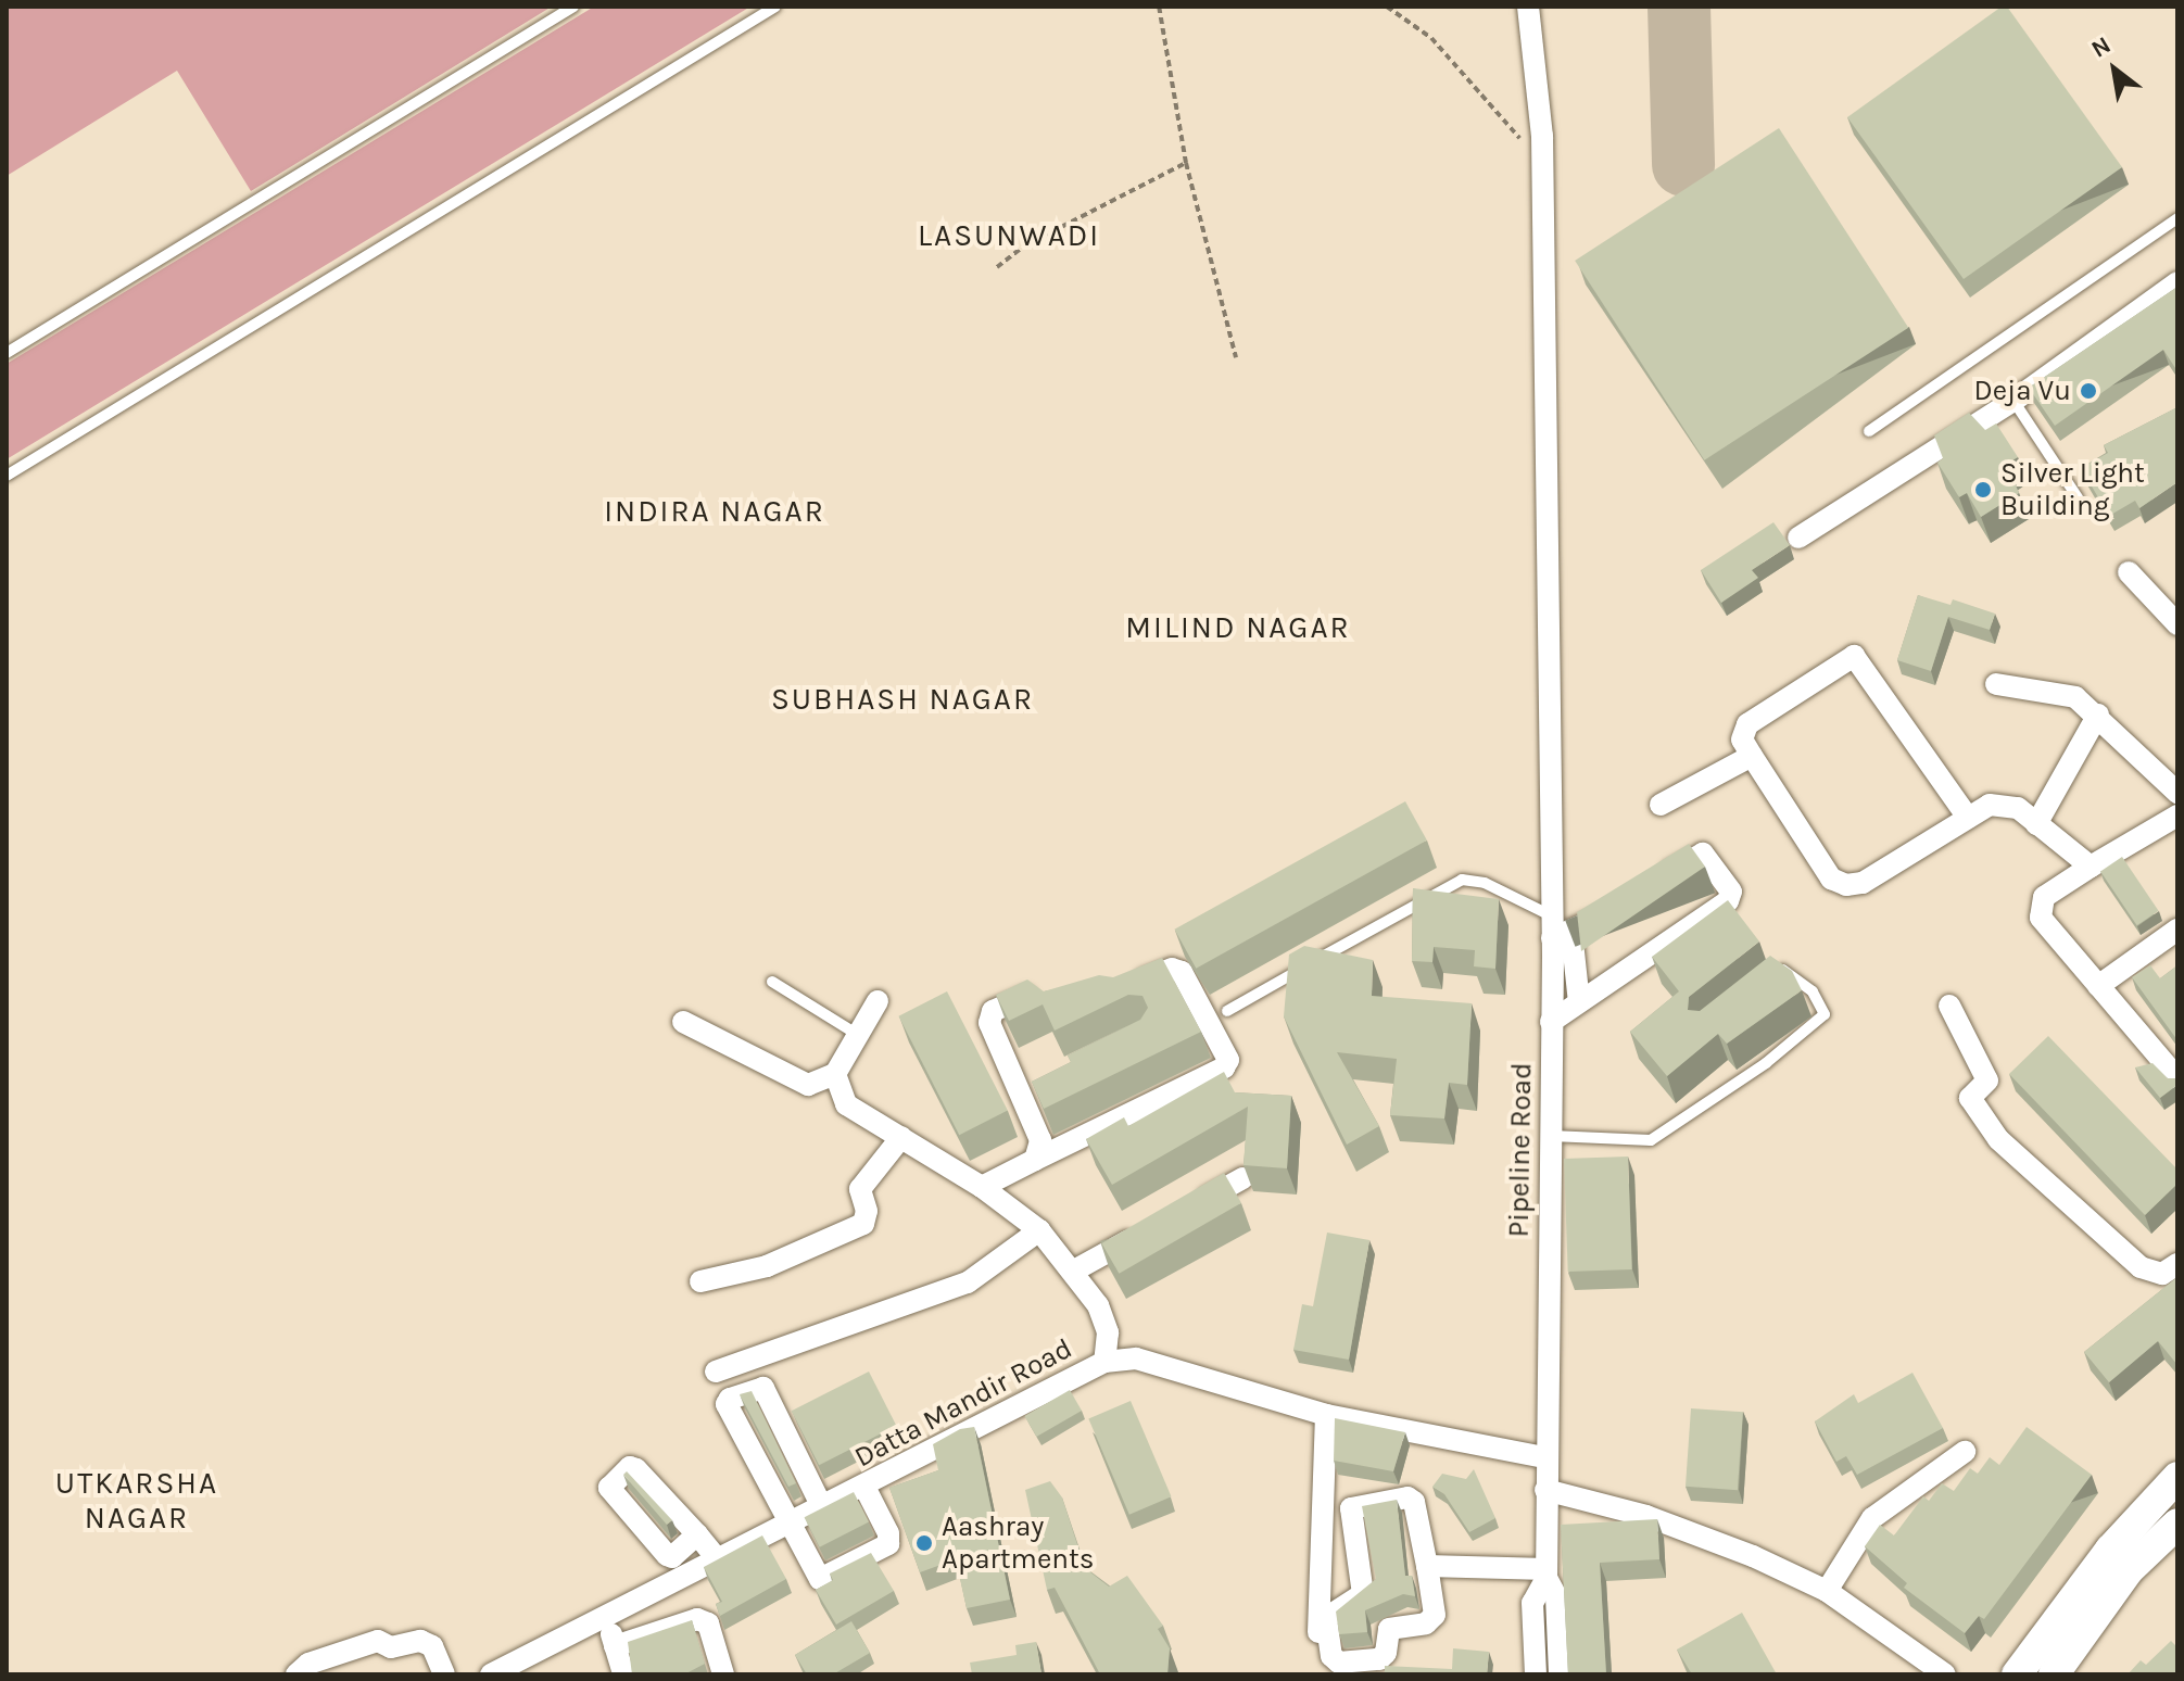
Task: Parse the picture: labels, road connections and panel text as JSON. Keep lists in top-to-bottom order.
{
  "streets": {
    "street": ["Pipeline Road", "Datta Mandir Road"]
  },
  "crossings": [
    ["Pipeline Road", "Datta Mandir Road"]
  ],
  "districts": [
    "LASUNWADI",
    "INDIRA NAGAR",
    "MILIND NAGAR",
    "SUBHASH NAGAR",
    "UTKARSHA NAGAR"
  ],
  "places": ["Deja Vu", "Silver Light Building", "Aashray Apartments"],
  "north": "top left"
}
